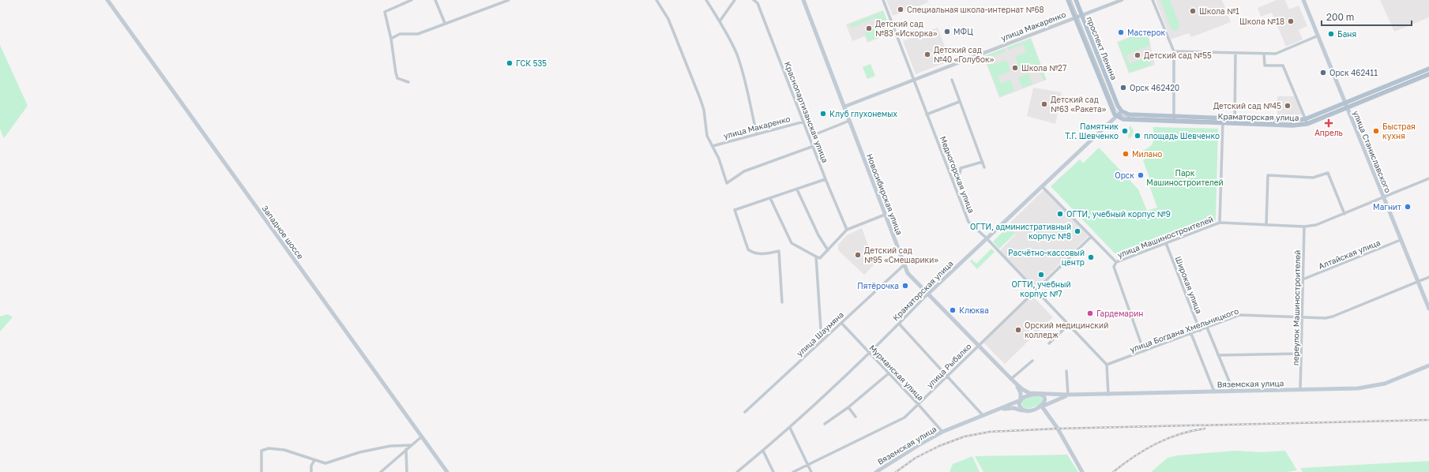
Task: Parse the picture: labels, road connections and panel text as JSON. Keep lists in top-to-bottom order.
{
  "streets": {
    "main road": [
      "проспект Ленина",
      "Краматорская улица",
      "улица Станиславского",
      "Новосибирская улица",
      "Западное шоссе",
      "Вяземская улица"
    ],
    "street": [
      "улица Макаренко",
      "Краснопартизанская улица",
      "Медногорская улица",
      "улица Машиностроителей",
      "Алтайская улица",
      "Широкая улица",
      "переулок Машиностроителей",
      "улица Богдана Хмельницкого",
      "улица Шаумяна",
      "улица Рыбалко",
      "Мурманская улица"
    ]
  },
  "crossings": [
    ["улица Макаренко", "проспект Ленина"],
    ["улица Макаренко", "Краснопартизанская улица"],
    ["улица Макаренко", "Медногорская улица"],
    ["улица Макаренко", "Новосибирская улица"],
    ["проспект Ленина", "Краматорская улица"],
    ["Краматорская улица", "улица Станиславского"],
    ["Краматорская улица", "Медногорская улица"],
    ["Краматорская улица", "Новосибирская улица"],
    ["Краматорская улица", "улица Машиностроителей"],
    ["Краматорская улица", "Мурманская улица"],
    ["улица Станиславского", "улица Машиностроителей"],
    ["улица Станиславского", "Алтайская улица"],
    ["улица Станиславского", "улица Богдана Хмельницкого"],
    ["Медногорская улица", "улица Богдана Хмельницкого"],
    ["Медногорская улица", "улица Рыбалко"],
    ["Новосибирская улица", "улица Шаумяна"],
    ["Новосибирская улица", "улица Рыбалко"],
    ["улица Машиностроителей", "Широкая улица"],
    ["улица Машиностроителей", "переулок Машиностроителей"],
    ["улица Машиностроителей", "улица Рыбалко"],
    ["Алтайская улица", "переулок Машиностроителей"],
    ["Широкая улица", "улица Богдана Хмельницкого"],
    ["переулок Машиностроителей", "улица Богдана Хмельницкого"],
    ["переулок Машиностроителей", "Вяземская улица"],
    ["улица Шаумяна", "Мурманская улица"],
    ["улица Рыбалко", "Мурманская улица"],
    ["Мурманская улица", "Вяземская улица"]
  ],
  "parks": ["Парк Машиностроителей"],
  "places": {
    "other": [
      "Специальная школа-интернат №68",
      "Школа №1",
      "Школа №18",
      "Детский сад №83 «Искорка»",
      "МФЦ",
      "Мастерок",
      "Баня",
      "Детский сад №40 «Голубок»",
      "Детский сад №55",
      "ГСК 535",
      "Школа №27",
      "Орск 462411",
      "Орск 462420",
      "Детский сад №63 «Ракета»",
      "Детский сад №45",
      "Клуб глухонемых",
      "Памятник Т.Г. Шевченко",
      "Быстрая кухня",
      "площадь Шевченко",
      "Милано",
      "Орск",
      "Магнит",
      "ОГТИ, учебный корпус №9",
      "ОГТИ, административный корпус №8",
      "Детский сад №95 «Смешарики»",
      "Расчётно-кассовый центр",
      "ОГТИ, учебный корпус №7",
      "Пятёрочка",
      "Клюква",
      "Гардемарин",
      "Орский медицинский колледж"
    ],
    "health": ["Апрель"]
  },
  "scale_bar": "200 m"
}
